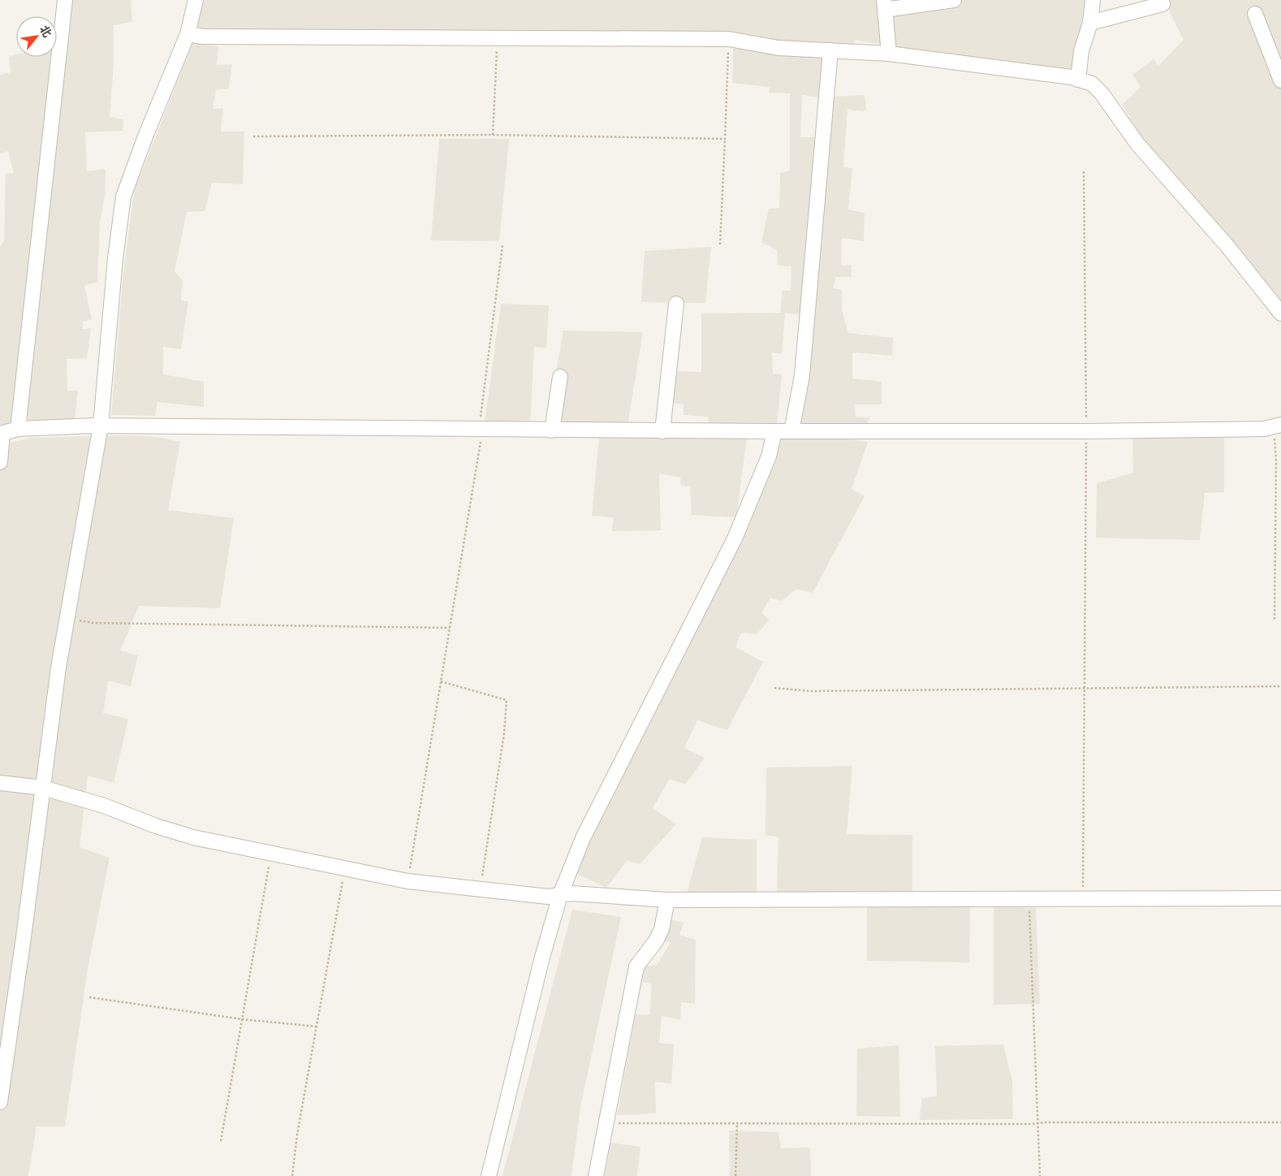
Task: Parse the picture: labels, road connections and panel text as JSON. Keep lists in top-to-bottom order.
{
  "north": "top right"
}
